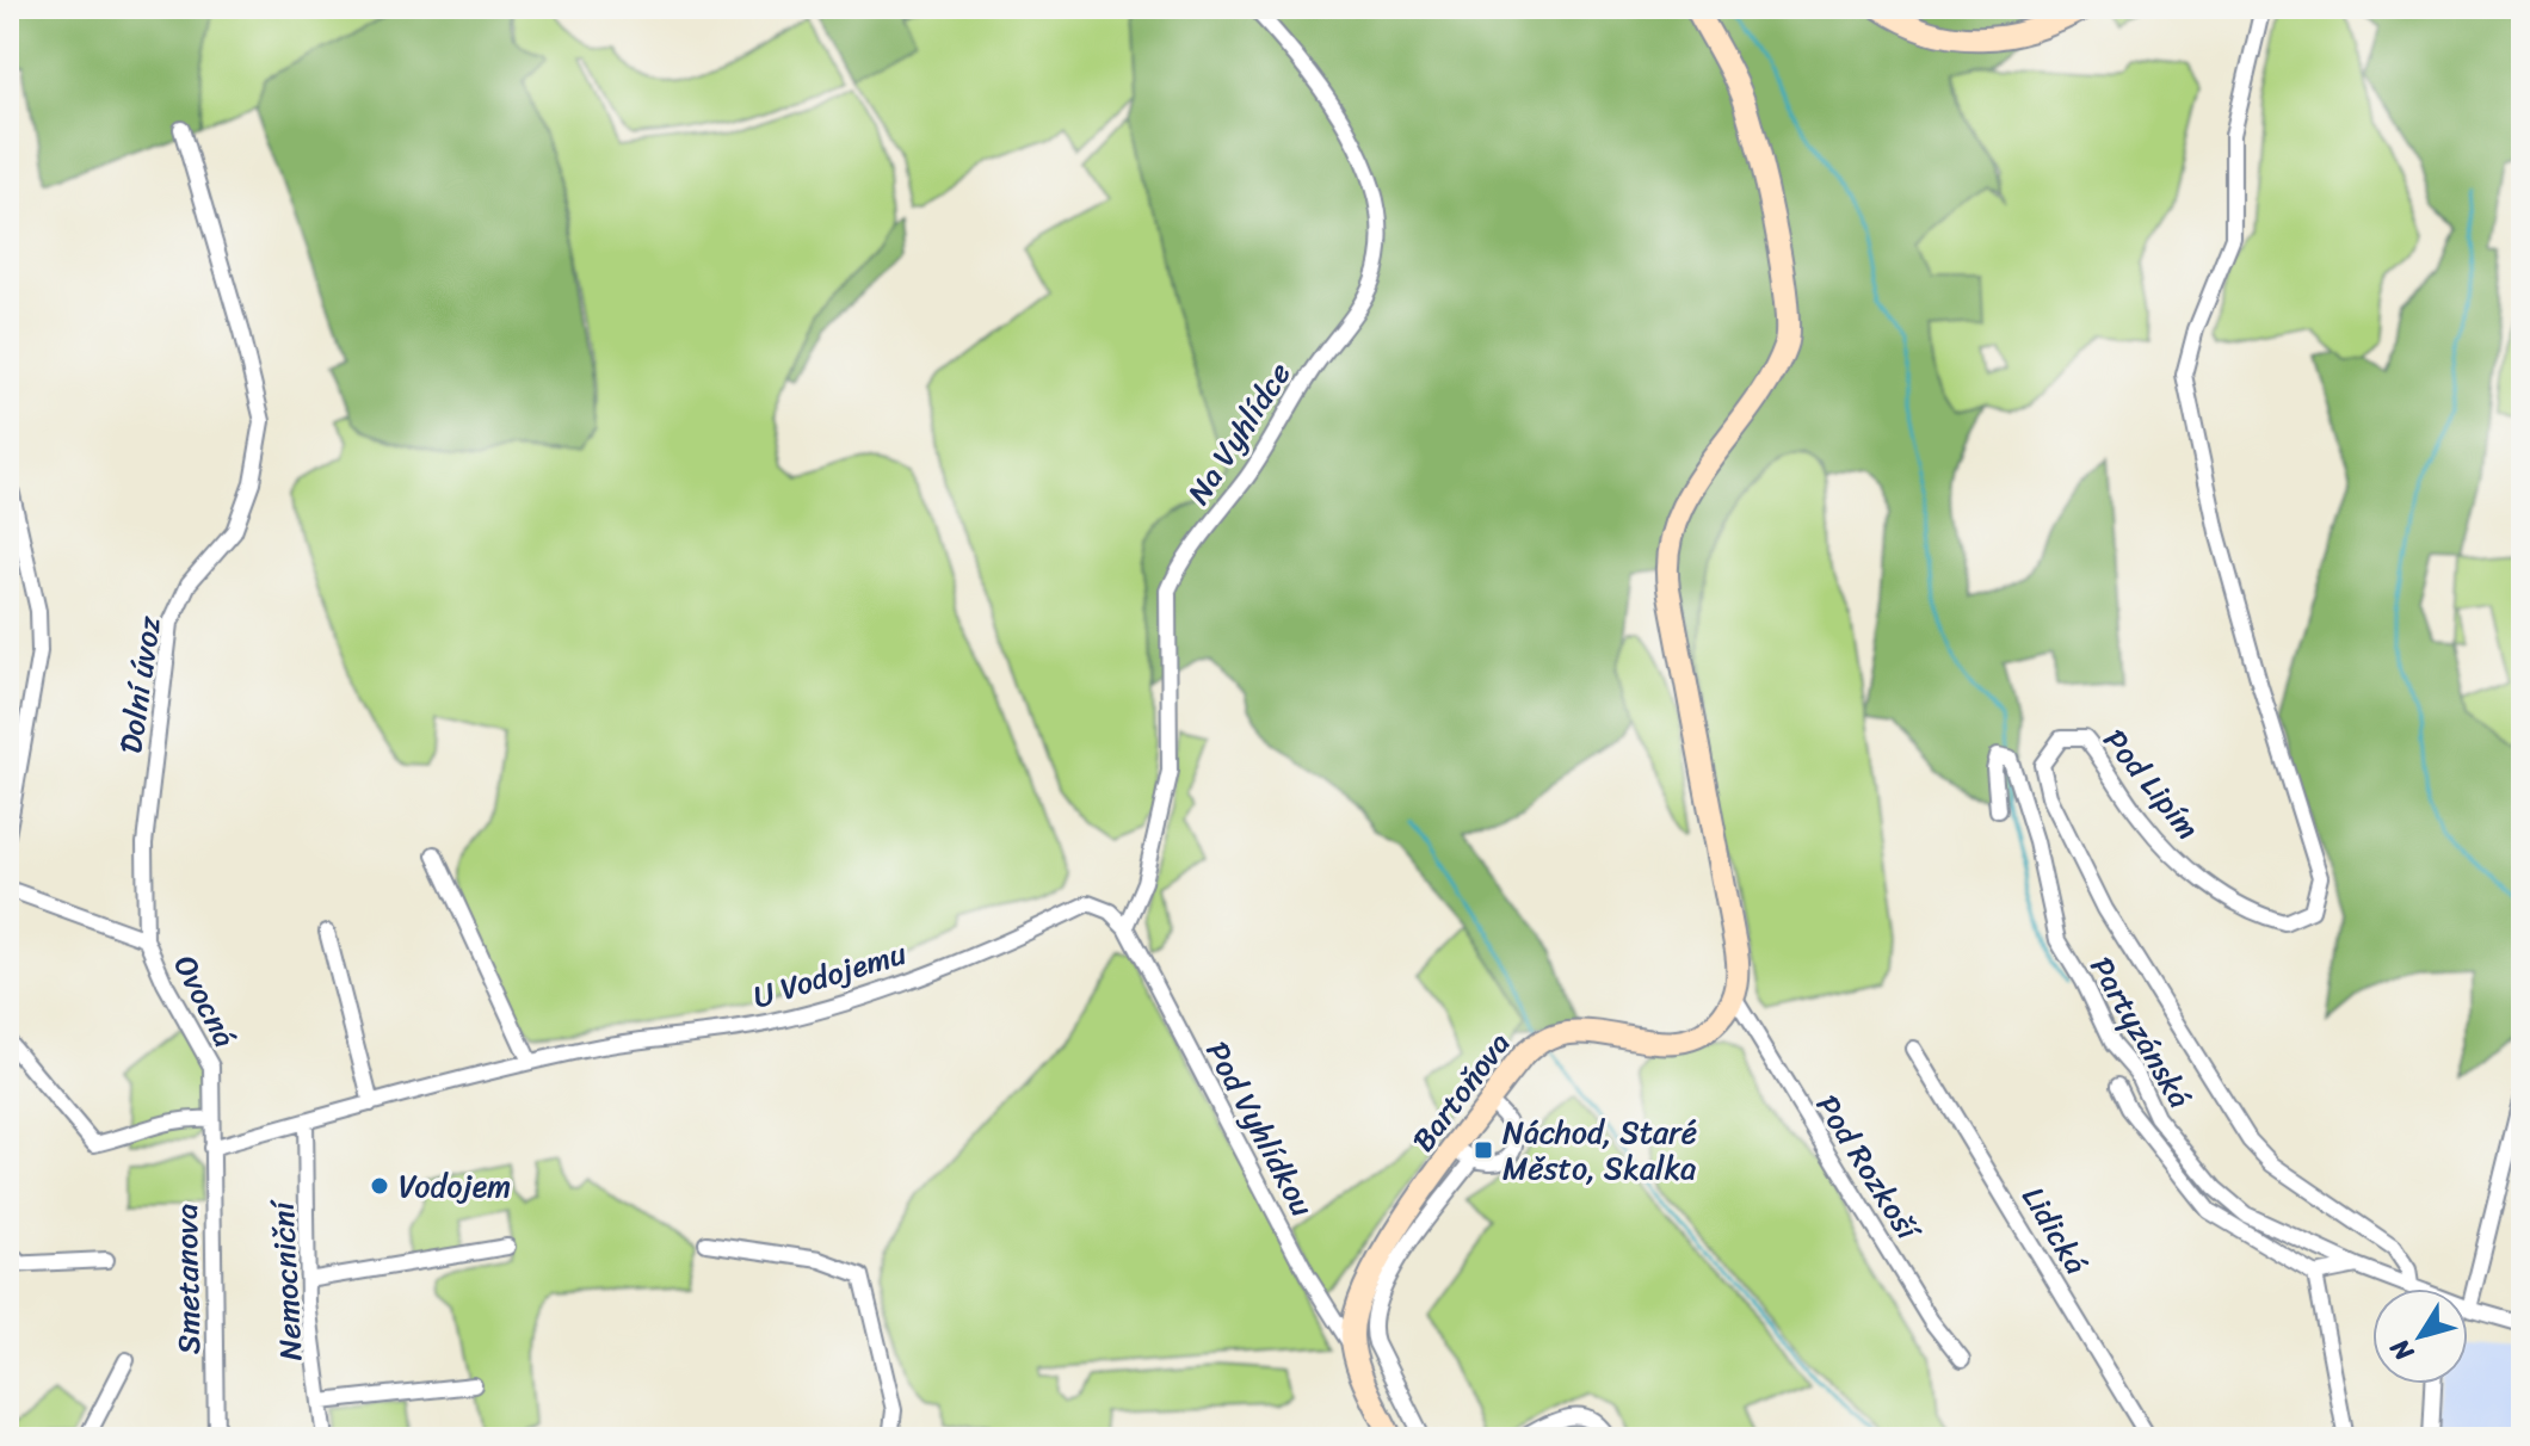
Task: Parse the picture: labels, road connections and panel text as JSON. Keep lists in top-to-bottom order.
{
  "streets": {
    "street": [
      "Na Vyhlídce",
      "Dolní úvoz",
      "Pod Lipím",
      "U Vodojemu",
      "Ovocná",
      "Partyzánská",
      "Bartoňova",
      "Pod Vyhlídkou",
      "Pod Rozkoší",
      "Lidická",
      "Smetanova",
      "Nemocniční"
    ]
  },
  "crossings": [
    ["Na Vyhlídce", "U Vodojemu"],
    ["Na Vyhlídce", "Pod Vyhlídkou"],
    ["Dolní úvoz", "Ovocná"],
    ["U Vodojemu", "Pod Vyhlídkou"],
    ["U Vodojemu", "Smetanova"],
    ["U Vodojemu", "Nemocniční"],
    ["Ovocná", "Smetanova"],
    ["Bartoňova", "Pod Vyhlídkou"],
    ["Bartoňova", "Pod Rozkoší"]
  ],
  "places": {
    "transit": ["Náchod, Staré Město, Skalka"],
    "other": ["Vodojem"]
  },
  "north": "bottom left"
}
